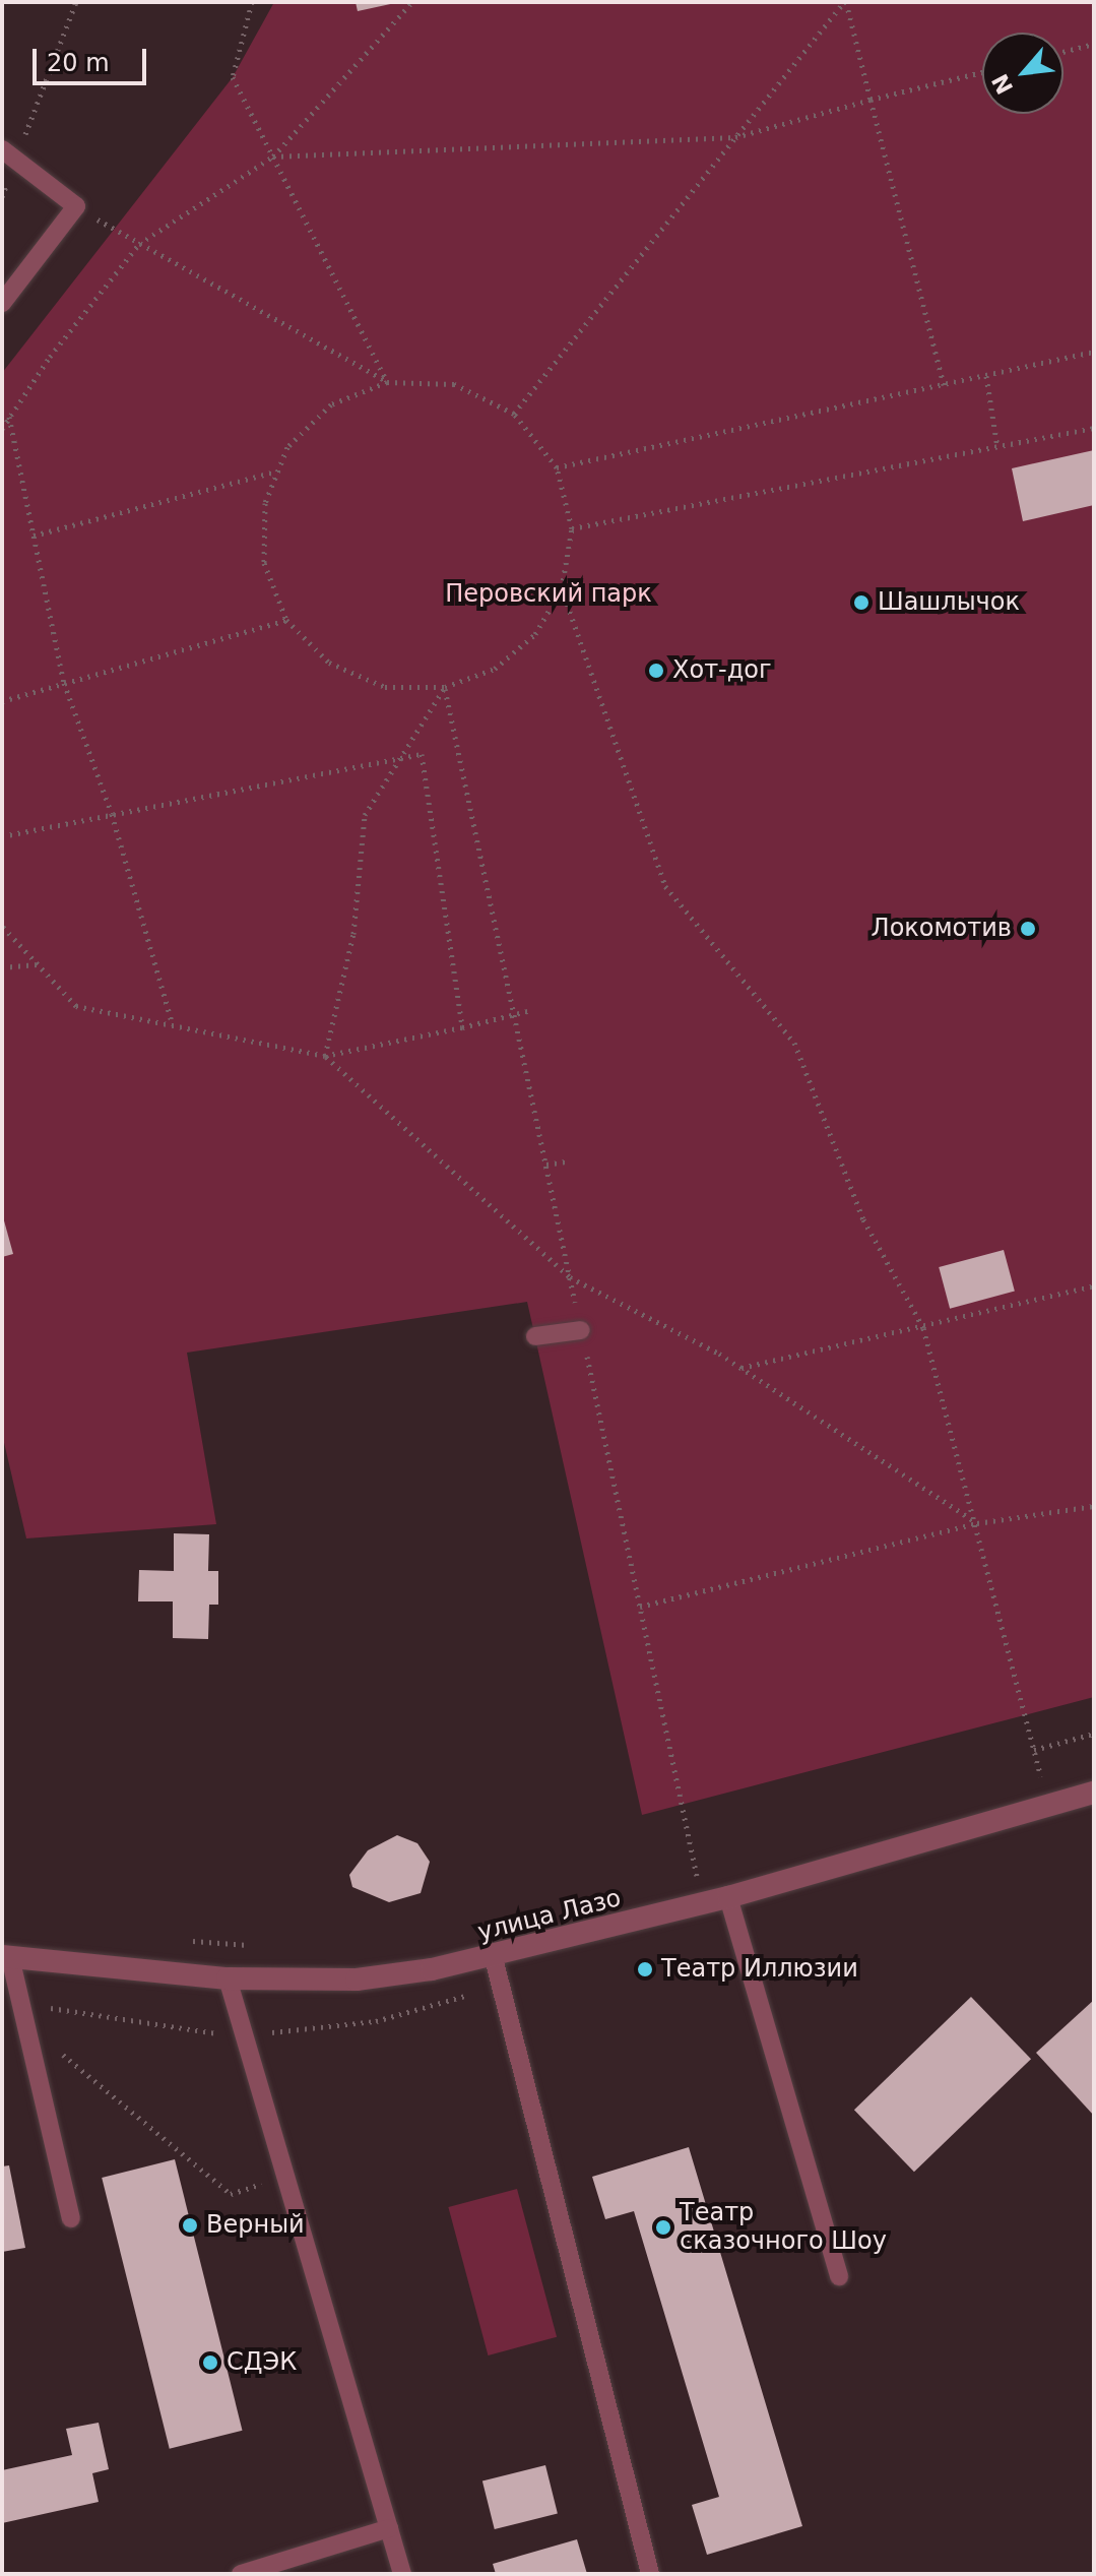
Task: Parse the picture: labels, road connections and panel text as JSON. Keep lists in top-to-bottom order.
{
  "streets": {
    "street": ["улица Лазо"]
  },
  "parks": ["Перовский парк"],
  "places": [
    "Шашлычок",
    "Хот-дог",
    "Локомотив",
    "Театр Иллюзии",
    "Верный",
    "Театр сказочного Шоу",
    "СДЭК"
  ],
  "scale_bar": "20 m",
  "north": "bottom left"
}
